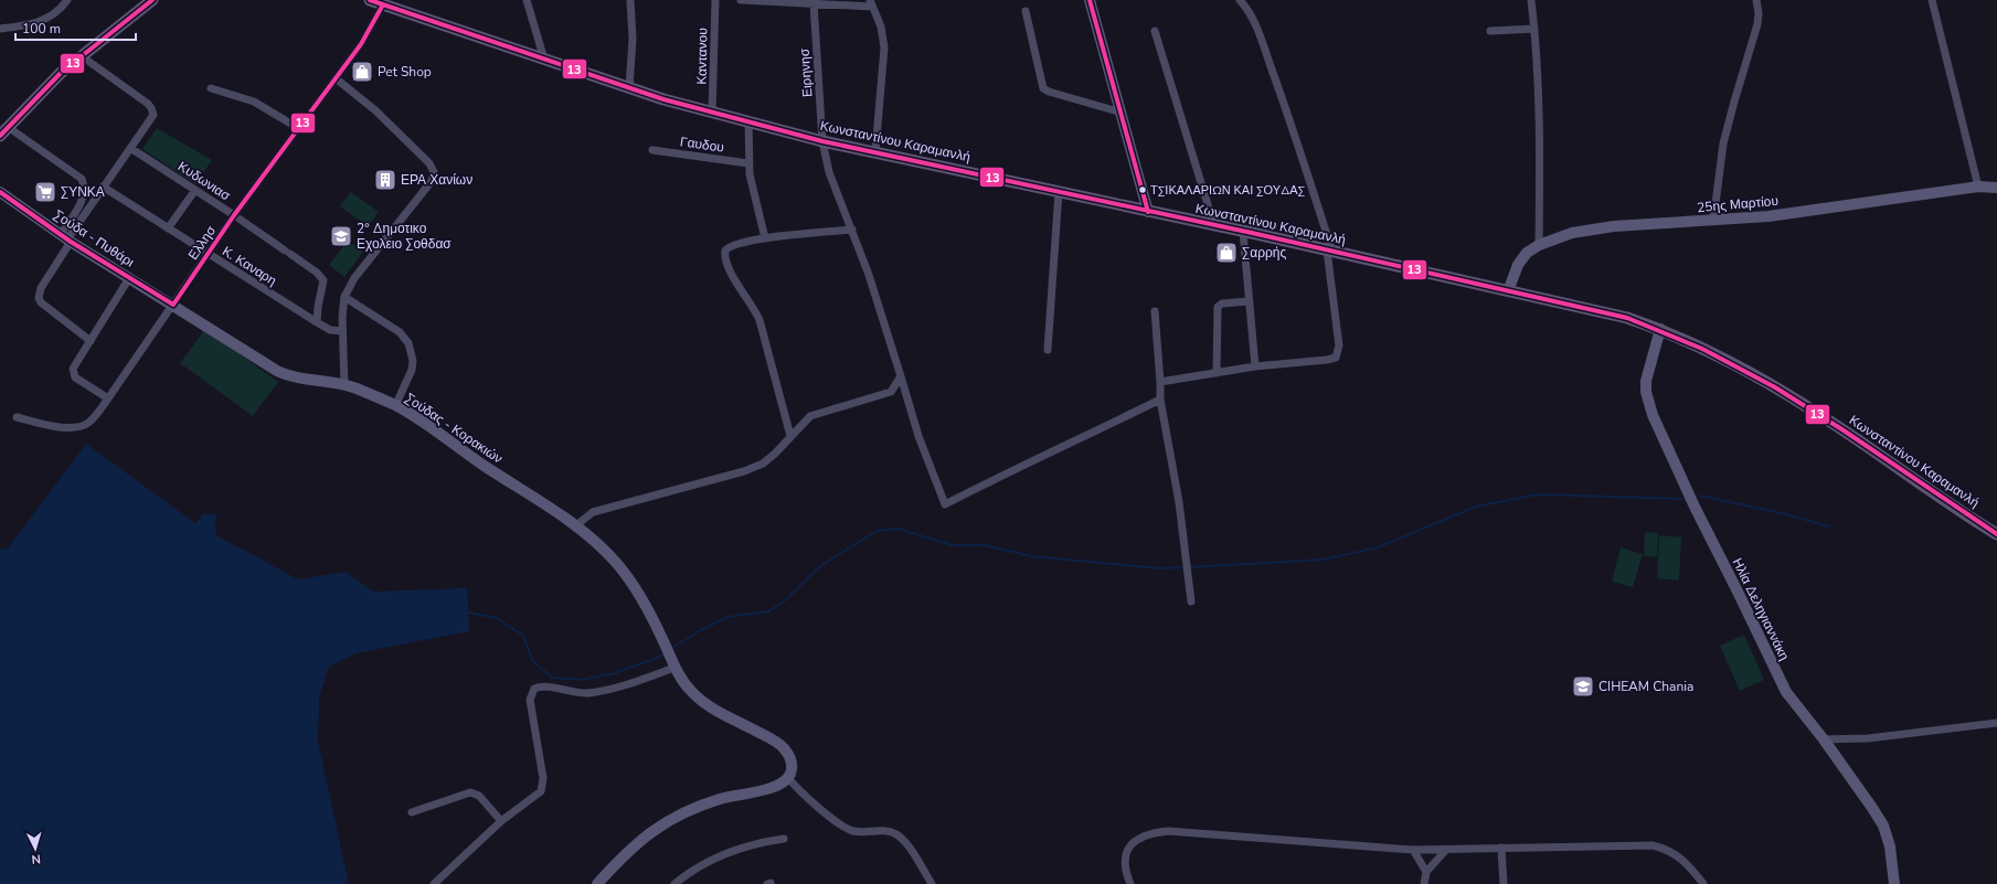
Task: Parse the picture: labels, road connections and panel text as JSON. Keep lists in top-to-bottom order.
{
  "streets": {
    "main road": [
      "Κωνσταντίνου Καραμανλή",
      "25ης Μαρτίου",
      "Σούδα - Πυθάρι",
      "Σούδας - Κορακιών",
      "Ηλία Δεληγιαννάκη"
    ],
    "street": [
      "Καντανου",
      "Ειρηνησ",
      "Γαυδου",
      "Κυδωνιασ",
      "Ελλησ",
      "Κ. Καναρη"
    ]
  },
  "crossings": [
    ["Καντανου", "Κωνσταντίνου Καραμανλή"],
    ["Ειρηνησ", "Κωνσταντίνου Καραμανλή"],
    ["Κωνσταντίνου Καραμανλή", "25ης Μαρτίου"],
    ["Κωνσταντίνου Καραμανλή", "Ελλησ"],
    ["Κωνσταντίνου Καραμανλή", "Ηλία Δεληγιαννάκη"],
    ["Κυδωνιασ", "Ελλησ"],
    ["Κυδωνιασ", "Κ. Καναρη"],
    ["Σούδα - Πυθάρι", "Ελλησ"],
    ["Σούδα - Πυθάρι", "Σούδας - Κορακιών"],
    ["Ελλησ", "Κ. Καναρη"],
    ["Ελλησ", "Σούδας - Κορακιών"]
  ],
  "places": {
    "shop": ["Pet Shop", "Σαρρής"],
    "building": ["ΕΡΑ Χανίων"],
    "other": ["ΤΣΙΚΑΛΑΡΙΩΝ ΚΑΙ ΣΟΥΔΑΣ"],
    "supermarket": ["ΣΥΝΚΑ"],
    "school or university": ["2° Δημοτικο Εχολειο Σοθδασ", "CIHEAM Chania"]
  },
  "lines": ["transit line 13"],
  "scale_bar": "100 m",
  "north": "bottom"
}
